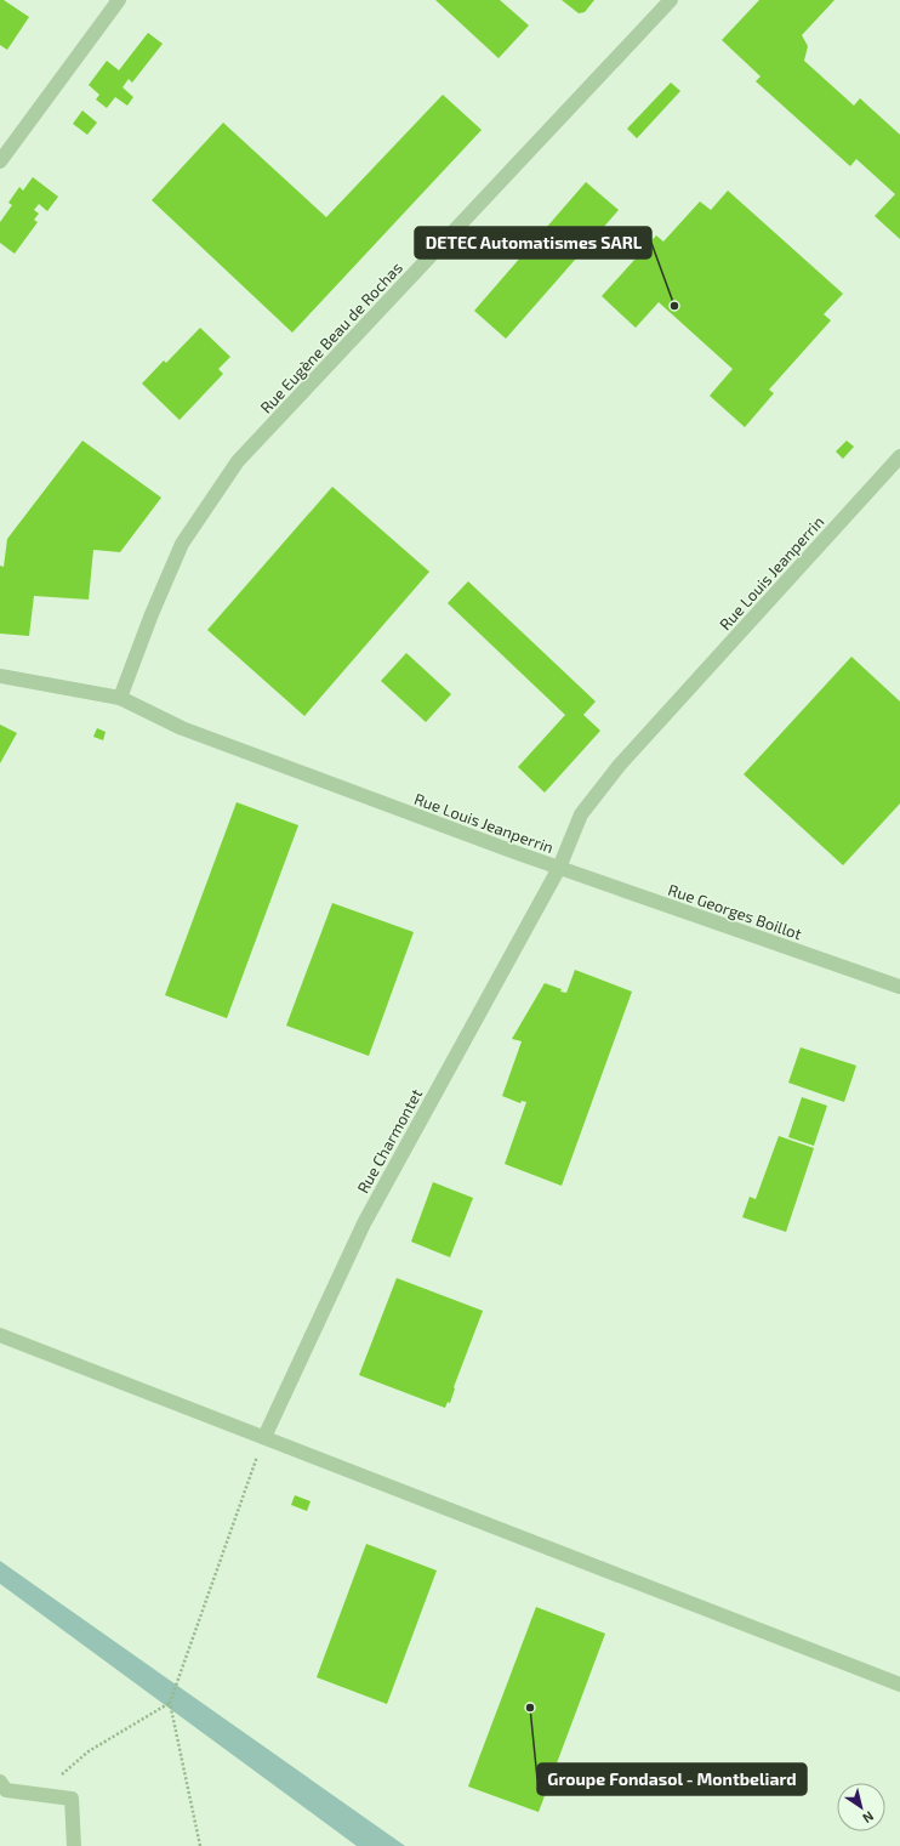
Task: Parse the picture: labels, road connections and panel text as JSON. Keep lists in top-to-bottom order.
{
  "streets": {
    "street": [
      "Rue Eugène Beau de Rochas",
      "Rue Louis Jeanperrin",
      "Rue Georges Boillot",
      "Rue Charmontet"
    ]
  },
  "crossings": [
    ["Rue Eugène Beau de Rochas", "Rue Louis Jeanperrin"],
    ["Rue Louis Jeanperrin", "Rue Georges Boillot"],
    ["Rue Louis Jeanperrin", "Rue Charmontet"],
    ["Rue Georges Boillot", "Rue Charmontet"]
  ],
  "places": ["DETEC Automatismes SARL", "Groupe Fondasol - Montbeliard"],
  "north": "bottom right"
}
